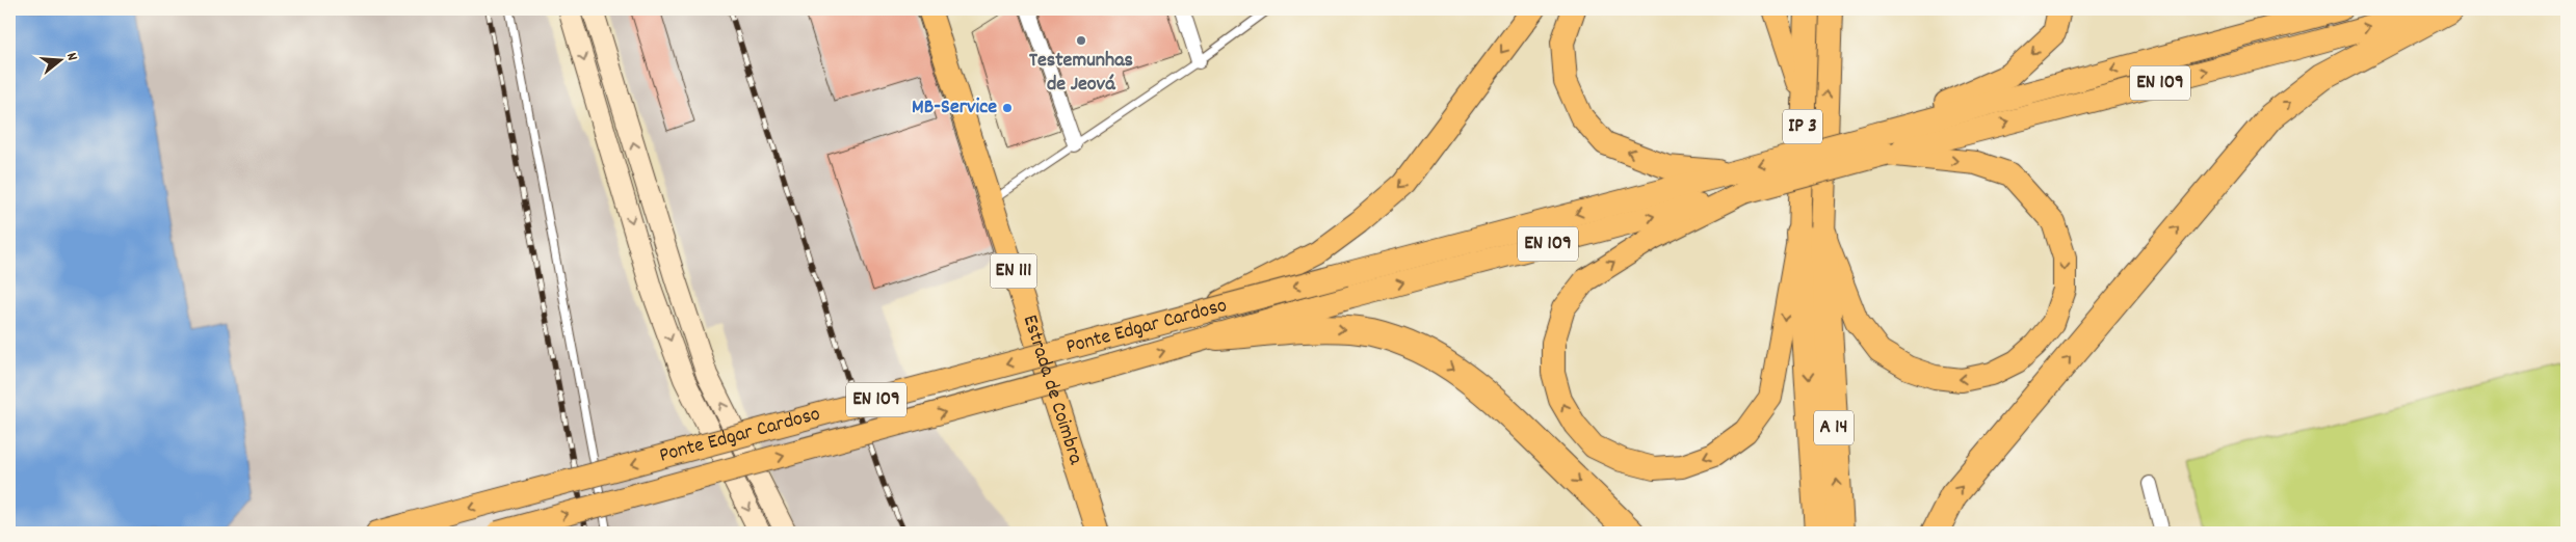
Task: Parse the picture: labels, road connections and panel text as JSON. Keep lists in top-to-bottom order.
{
  "streets": {
    "highway": ["A 14"],
    "main road": [
      "EN 109",
      "IP 3",
      "EN 111",
      "Ponte Edgar Cardoso",
      "Estrada de Coimbra"
    ]
  },
  "crossings": [
    ["EN 109", "Ponte Edgar Cardoso"],
    ["IP 3", "A 14"]
  ],
  "places": ["Testemunhas de Jeová", "MB-Service"],
  "north": "right"
}
